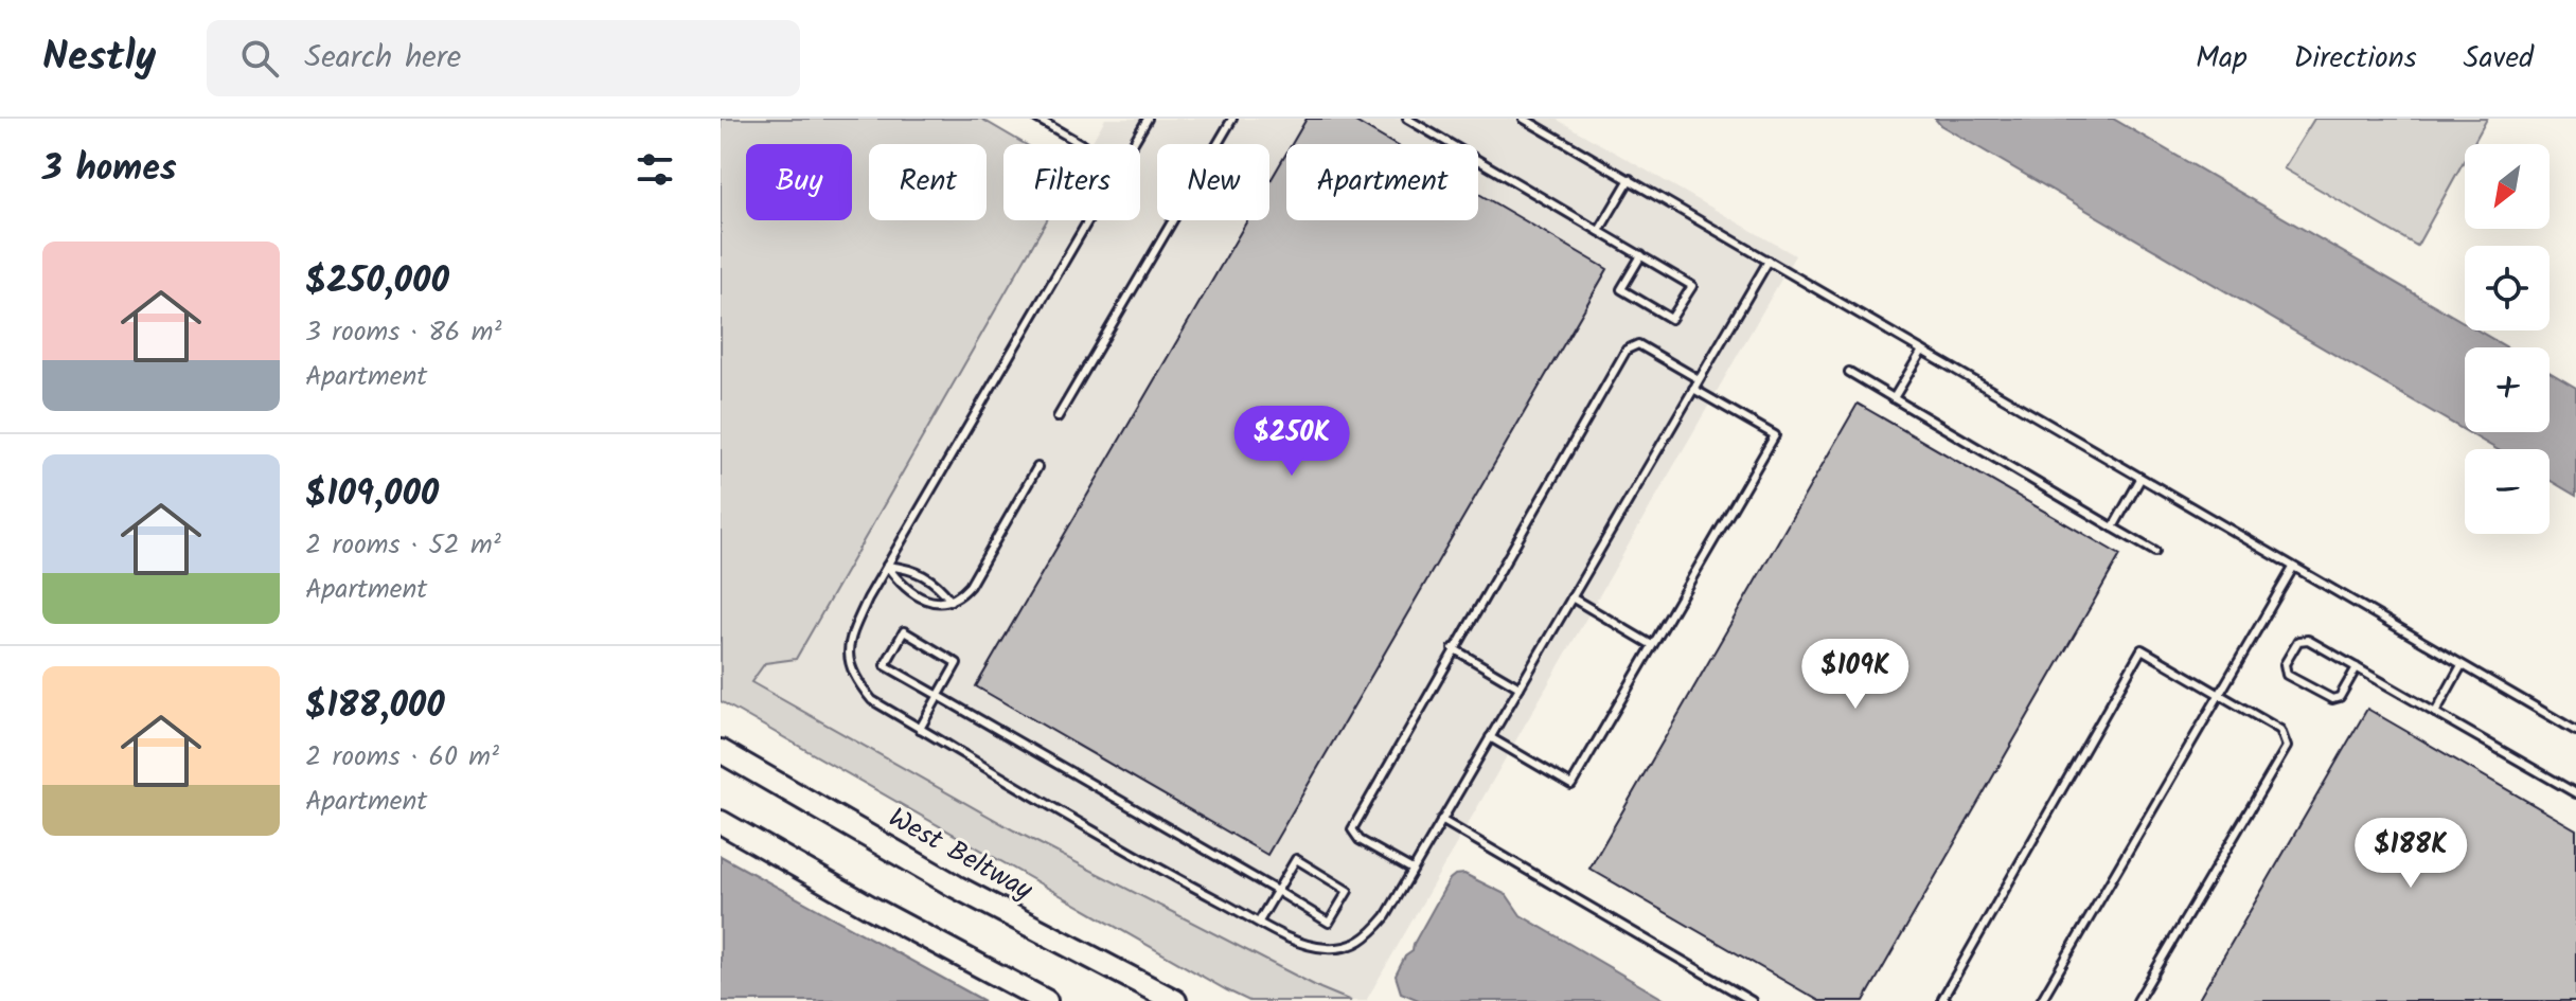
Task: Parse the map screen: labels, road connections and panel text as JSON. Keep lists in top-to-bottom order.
{
  "streets": {
    "highway": ["West Beltway"]
  },
  "north": "bottom left",
  "page": {
    "header": "Nestly",
    "search": "Search here",
    "nav": ["Map", "Directions", "Saved"],
    "heading": "3 homes",
    "map_buttons": ["+", "−"],
    "chip": [
      "Buy",
      "Rent",
      "Filters",
      "New",
      "Apartment"
    ],
    "list": [
      {
        "name": "$250,000",
        "note": "3 rooms · 86 m² · Apartment"
      },
      {
        "name": "$109,000",
        "note": "2 rooms · 52 m² · Apartment"
      },
      {
        "name": "$188,000",
        "note": "2 rooms · 60 m² · Apartment"
      }
    ],
    "price": ["$250K", "$109K", "$188K"]
  }
}
